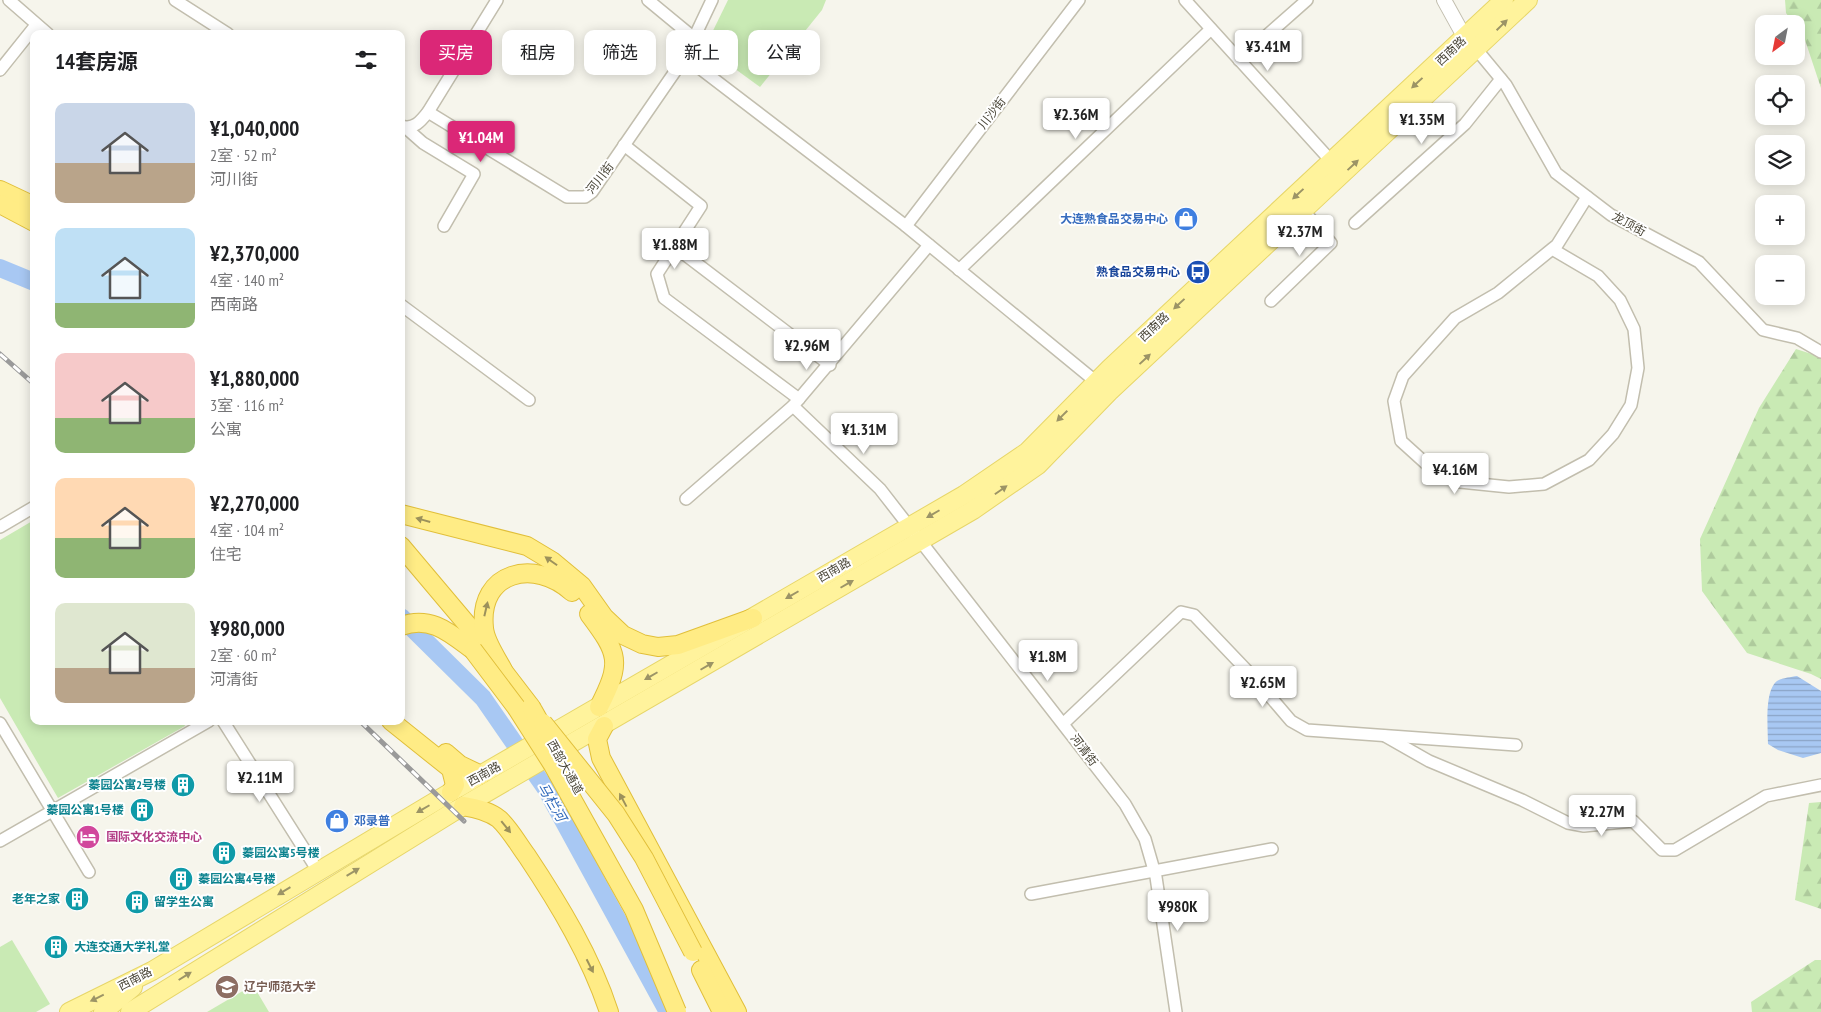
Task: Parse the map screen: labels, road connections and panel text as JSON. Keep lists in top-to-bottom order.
{
  "streets": {
    "highway": ["西部大通道"],
    "main road": ["西南路"],
    "street": [
      "川沙街",
      "河川街",
      "龙顶街",
      "河清街"
    ]
  },
  "crossings": [
    ["西南路", "龙顶街"],
    ["西南路", "河清街"]
  ],
  "water": ["马栏河"],
  "places": {
    "shop": ["大连熟食品交易中心", "邓录普"],
    "bus stop": ["熟食品交易中心"],
    "building": [
      "蓁园公寓2号楼",
      "蓁园公寓1号楼",
      "蓁园公寓5号楼",
      "蓁园公寓4号楼",
      "老年之家",
      "留学生公寓",
      "大连交通大学礼堂"
    ],
    "hotel": ["国际文化交流中心"],
    "school or university": ["辽宁师范大学"]
  },
  "north": "bottom left",
  "page": {
    "map_buttons": ["+", "−"],
    "price": [
      "¥3.41M",
      "¥2.36M",
      "¥1.35M",
      "¥1.04M",
      "¥2.37M",
      "¥1.88M",
      "¥2.96M",
      "¥1.31M",
      "¥4.16M",
      "¥1.8M",
      "¥2.65M",
      "¥2.11M",
      "¥2.27M",
      "¥980K"
    ],
    "chip": [
      "买房",
      "租房",
      "筛选",
      "新上",
      "公寓"
    ],
    "heading": "14套房源",
    "list": [
      {
        "name": "¥1,040,000",
        "note": "2室 · 52 m² · 河川街"
      },
      {
        "name": "¥2,370,000",
        "note": "4室 · 140 m² · 西南路"
      },
      {
        "name": "¥1,880,000",
        "note": "3室 · 116 m² · 公寓"
      },
      {
        "name": "¥2,270,000",
        "note": "4室 · 104 m² · 住宅"
      },
      {
        "name": "¥980,000",
        "note": "2室 · 60 m² · 河清街"
      }
    ]
  }
}
